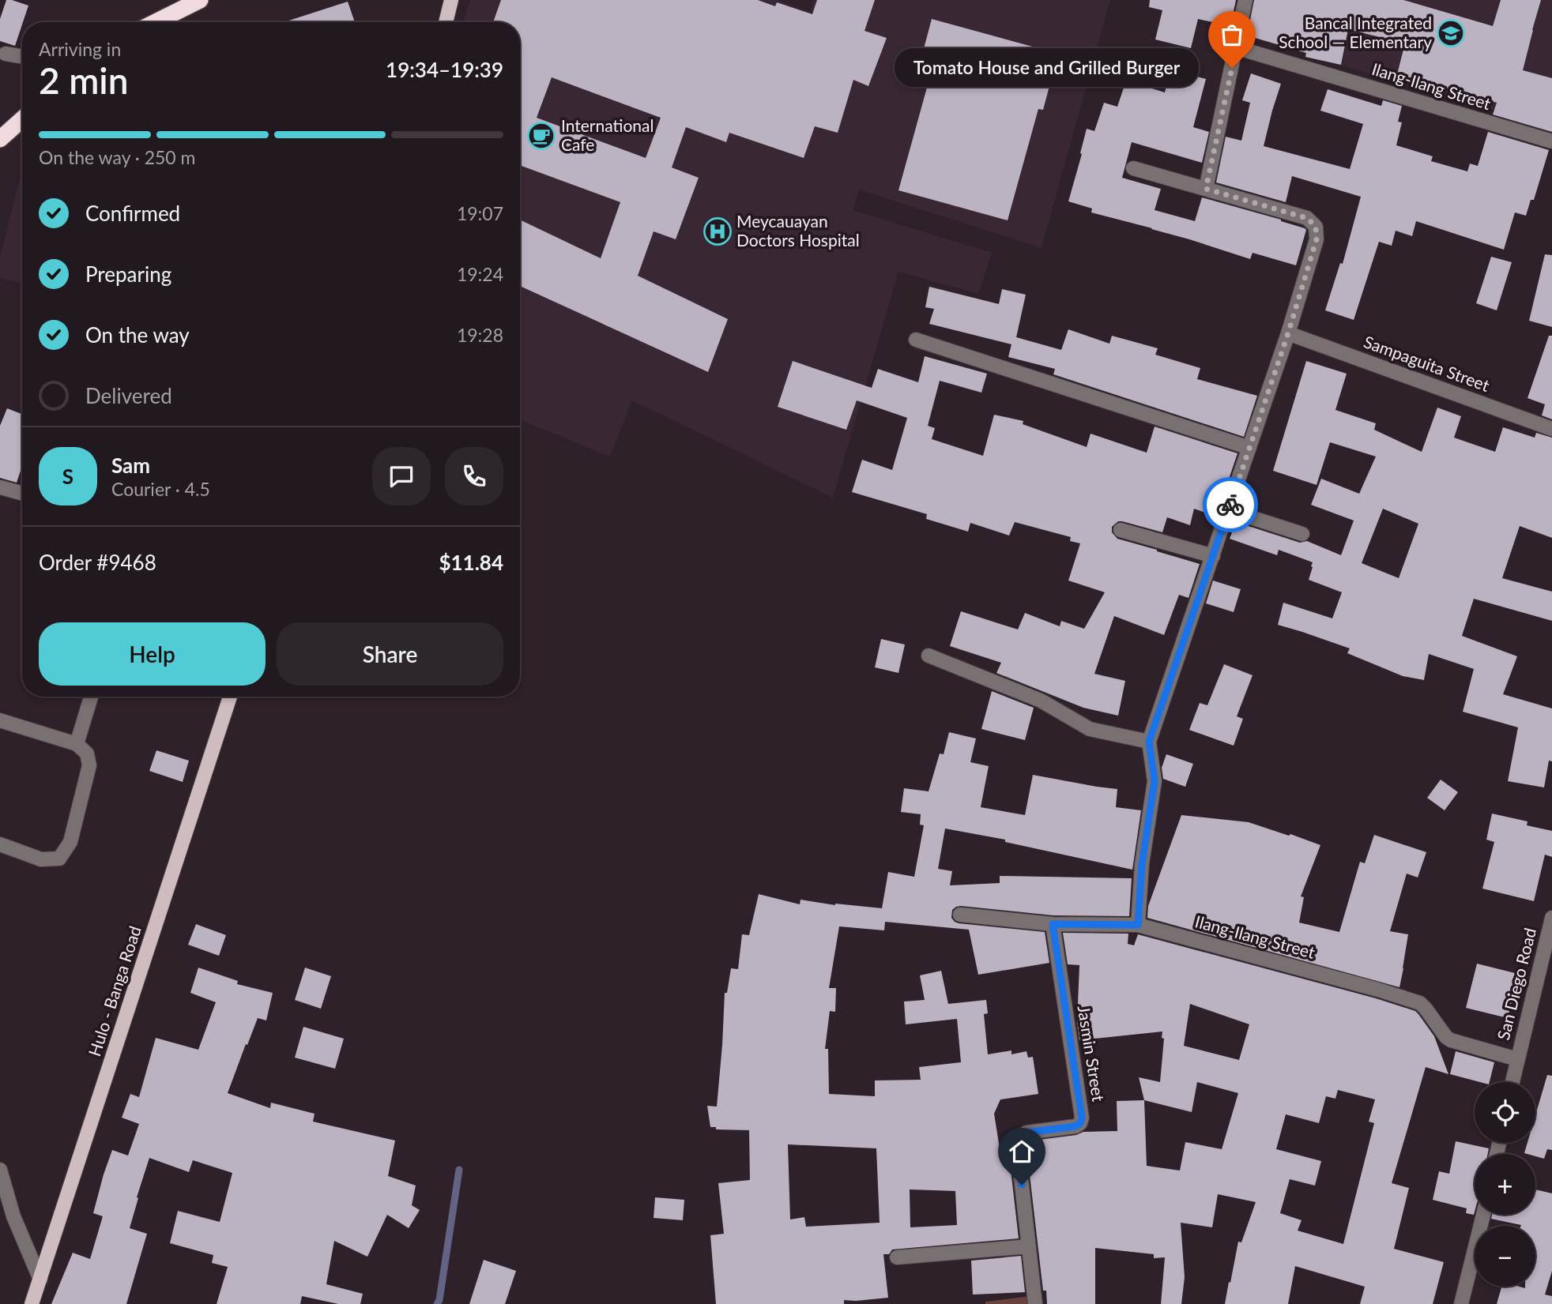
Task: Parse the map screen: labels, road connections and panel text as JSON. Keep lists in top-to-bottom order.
{
  "streets": {
    "main road": ["Hulo - Banga Road"],
    "street": [
      "Ilang-Ilang Street",
      "Sampaguita Street",
      "San Diego Road",
      "Jasmin Street"
    ]
  },
  "crossings": [
    ["Ilang-Ilang Street", "San Diego Road"],
    ["Ilang-Ilang Street", "Jasmin Street"]
  ],
  "places": {
    "school or university": ["Bancal Integrated School — Elementary"],
    "other": ["Tomato House and Grilled Burger"],
    "cafe": ["International Cafe"],
    "hospital": ["Meycauayan Doctors Hospital"]
  },
  "page": {
    "heading": ["2 min", "Arriving in", "19:34–19:39"],
    "panel": [
      "Sam",
      "Courier · 4.5",
      "Order #9468",
      "$11.84"
    ],
    "bubble": "Tomato House and Grilled Burger",
    "bar": "On the way · 250 m",
    "list": [
      ["Confirmed", "19:07"],
      ["Preparing", "19:24"],
      ["On the way", "19:28"],
      "Delivered"
    ],
    "round": "S",
    "buttons": ["Help", "Share"],
    "map_buttons": ["+", "−"]
  }
}
